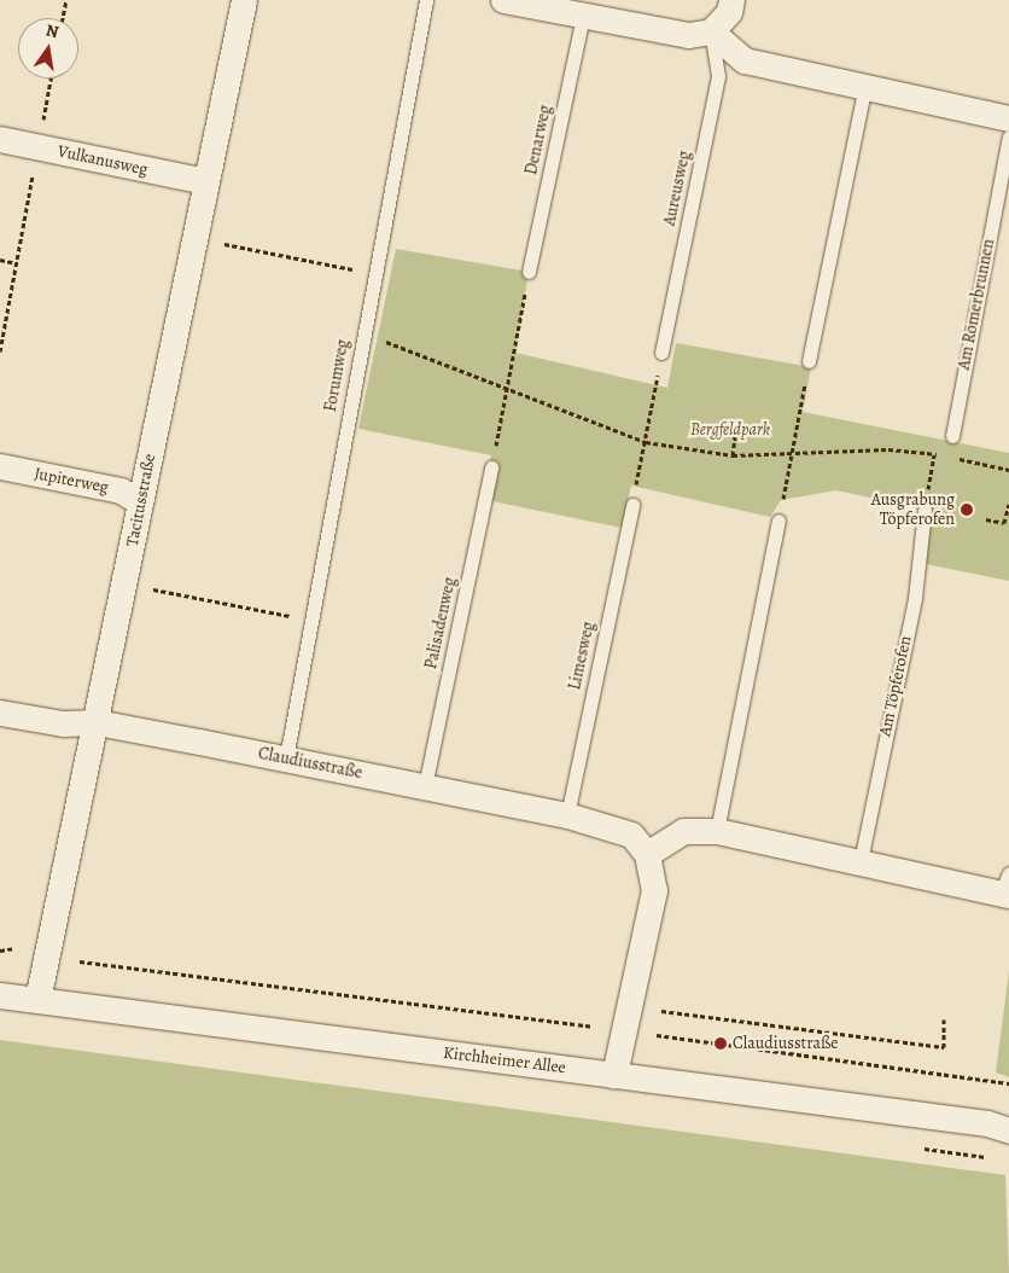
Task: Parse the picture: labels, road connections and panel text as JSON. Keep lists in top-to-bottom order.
{
  "streets": {
    "street": [
      "Vulkanusweg",
      "Jupiterweg",
      "Tacitusstraße",
      "Claudiusstraße",
      "Kirchheimer Allee"
    ],
    "lane": [
      "Denarweg",
      "Aureusweg",
      "Am Römerbrunnen",
      "Forumweg",
      "Palisadenweg",
      "Limesweg",
      "Am Töpferofen"
    ]
  },
  "crossings": [
    ["Vulkanusweg", "Tacitusstraße"],
    ["Forumweg", "Claudiusstraße"],
    ["Jupiterweg", "Tacitusstraße"],
    ["Tacitusstraße", "Claudiusstraße"],
    ["Tacitusstraße", "Kirchheimer Allee"],
    ["Palisadenweg", "Claudiusstraße"],
    ["Limesweg", "Claudiusstraße"]
  ],
  "parks": ["Bergfeldpark"],
  "places": ["Ausgrabung Töpferofen", "Claudiusstraße"],
  "north": "top"
}
